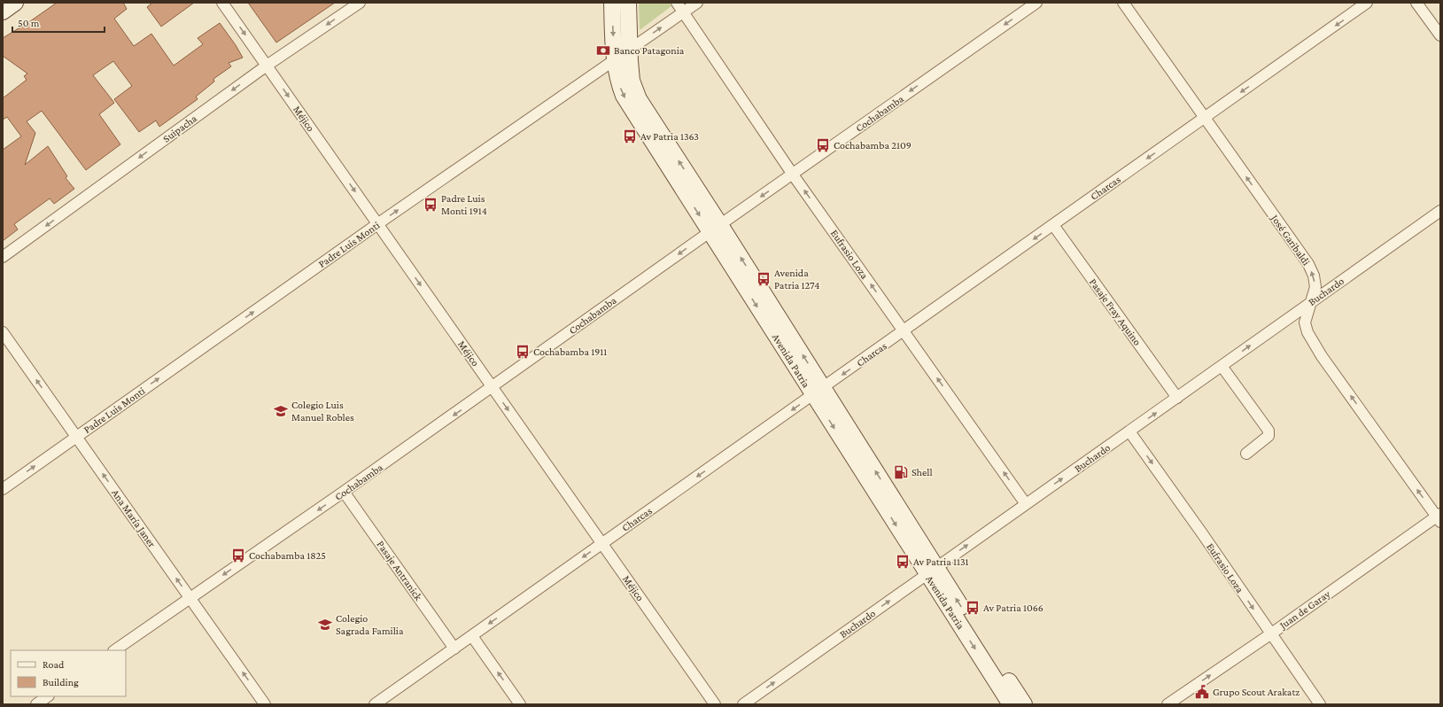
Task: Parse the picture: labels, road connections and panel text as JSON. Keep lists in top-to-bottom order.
{
  "streets": {
    "main road": ["Avenida Patria"],
    "street": [
      "Cochabamba",
      "Méjico",
      "Suipacha",
      "Charcas",
      "José Garibaldi",
      "Padre Luis Monti",
      "Eufrasio Loza",
      "Buchardo",
      "Pasaje Fray Aquino",
      "Ana María Janer",
      "Pasaje Antranick",
      "Juan de Garay"
    ]
  },
  "crossings": [
    ["Cochabamba", "Méjico"],
    ["Cochabamba", "Eufrasio Loza"],
    ["Cochabamba", "Avenida Patria"],
    ["Cochabamba", "Ana María Janer"],
    ["Cochabamba", "Pasaje Antranick"],
    ["Méjico", "Suipacha"],
    ["Méjico", "Charcas"],
    ["Méjico", "Padre Luis Monti"],
    ["Charcas", "José Garibaldi"],
    ["Charcas", "Eufrasio Loza"],
    ["Charcas", "Pasaje Fray Aquino"],
    ["Charcas", "Avenida Patria"],
    ["Charcas", "Pasaje Antranick"],
    ["José Garibaldi", "Buchardo"],
    ["José Garibaldi", "Juan de Garay"],
    ["Padre Luis Monti", "Eufrasio Loza"],
    ["Padre Luis Monti", "Avenida Patria"],
    ["Padre Luis Monti", "Ana María Janer"],
    ["Eufrasio Loza", "Buchardo"],
    ["Eufrasio Loza", "Juan de Garay"],
    ["Buchardo", "Pasaje Fray Aquino"],
    ["Buchardo", "Avenida Patria"]
  ],
  "one_way": [
    "Cochabamba",
    "Méjico",
    "Suipacha",
    "Charcas",
    "José Garibaldi",
    "Padre Luis Monti",
    "Buchardo",
    "Ana María Janer",
    "Juan de Garay"
  ],
  "places": {
    "bank": ["Banco Patagonia"],
    "bus stop": [
      "Av Patria 1363",
      "Cochabamba 2109",
      "Padre Luis Monti 1914",
      "Avenida Patria 1274",
      "Cochabamba 1911",
      "Cochabamba 1825",
      "Av Patria 1131",
      "Av Patria 1066"
    ],
    "school or university": ["Colegio Luis Manuel Robles", "Colegio Sagrada Familia"],
    "fuel station": ["Shell"],
    "public building": ["Grupo Scout Arakatz"]
  },
  "legend": ["Road", "Building"],
  "scale_bar": "50 m"
}
